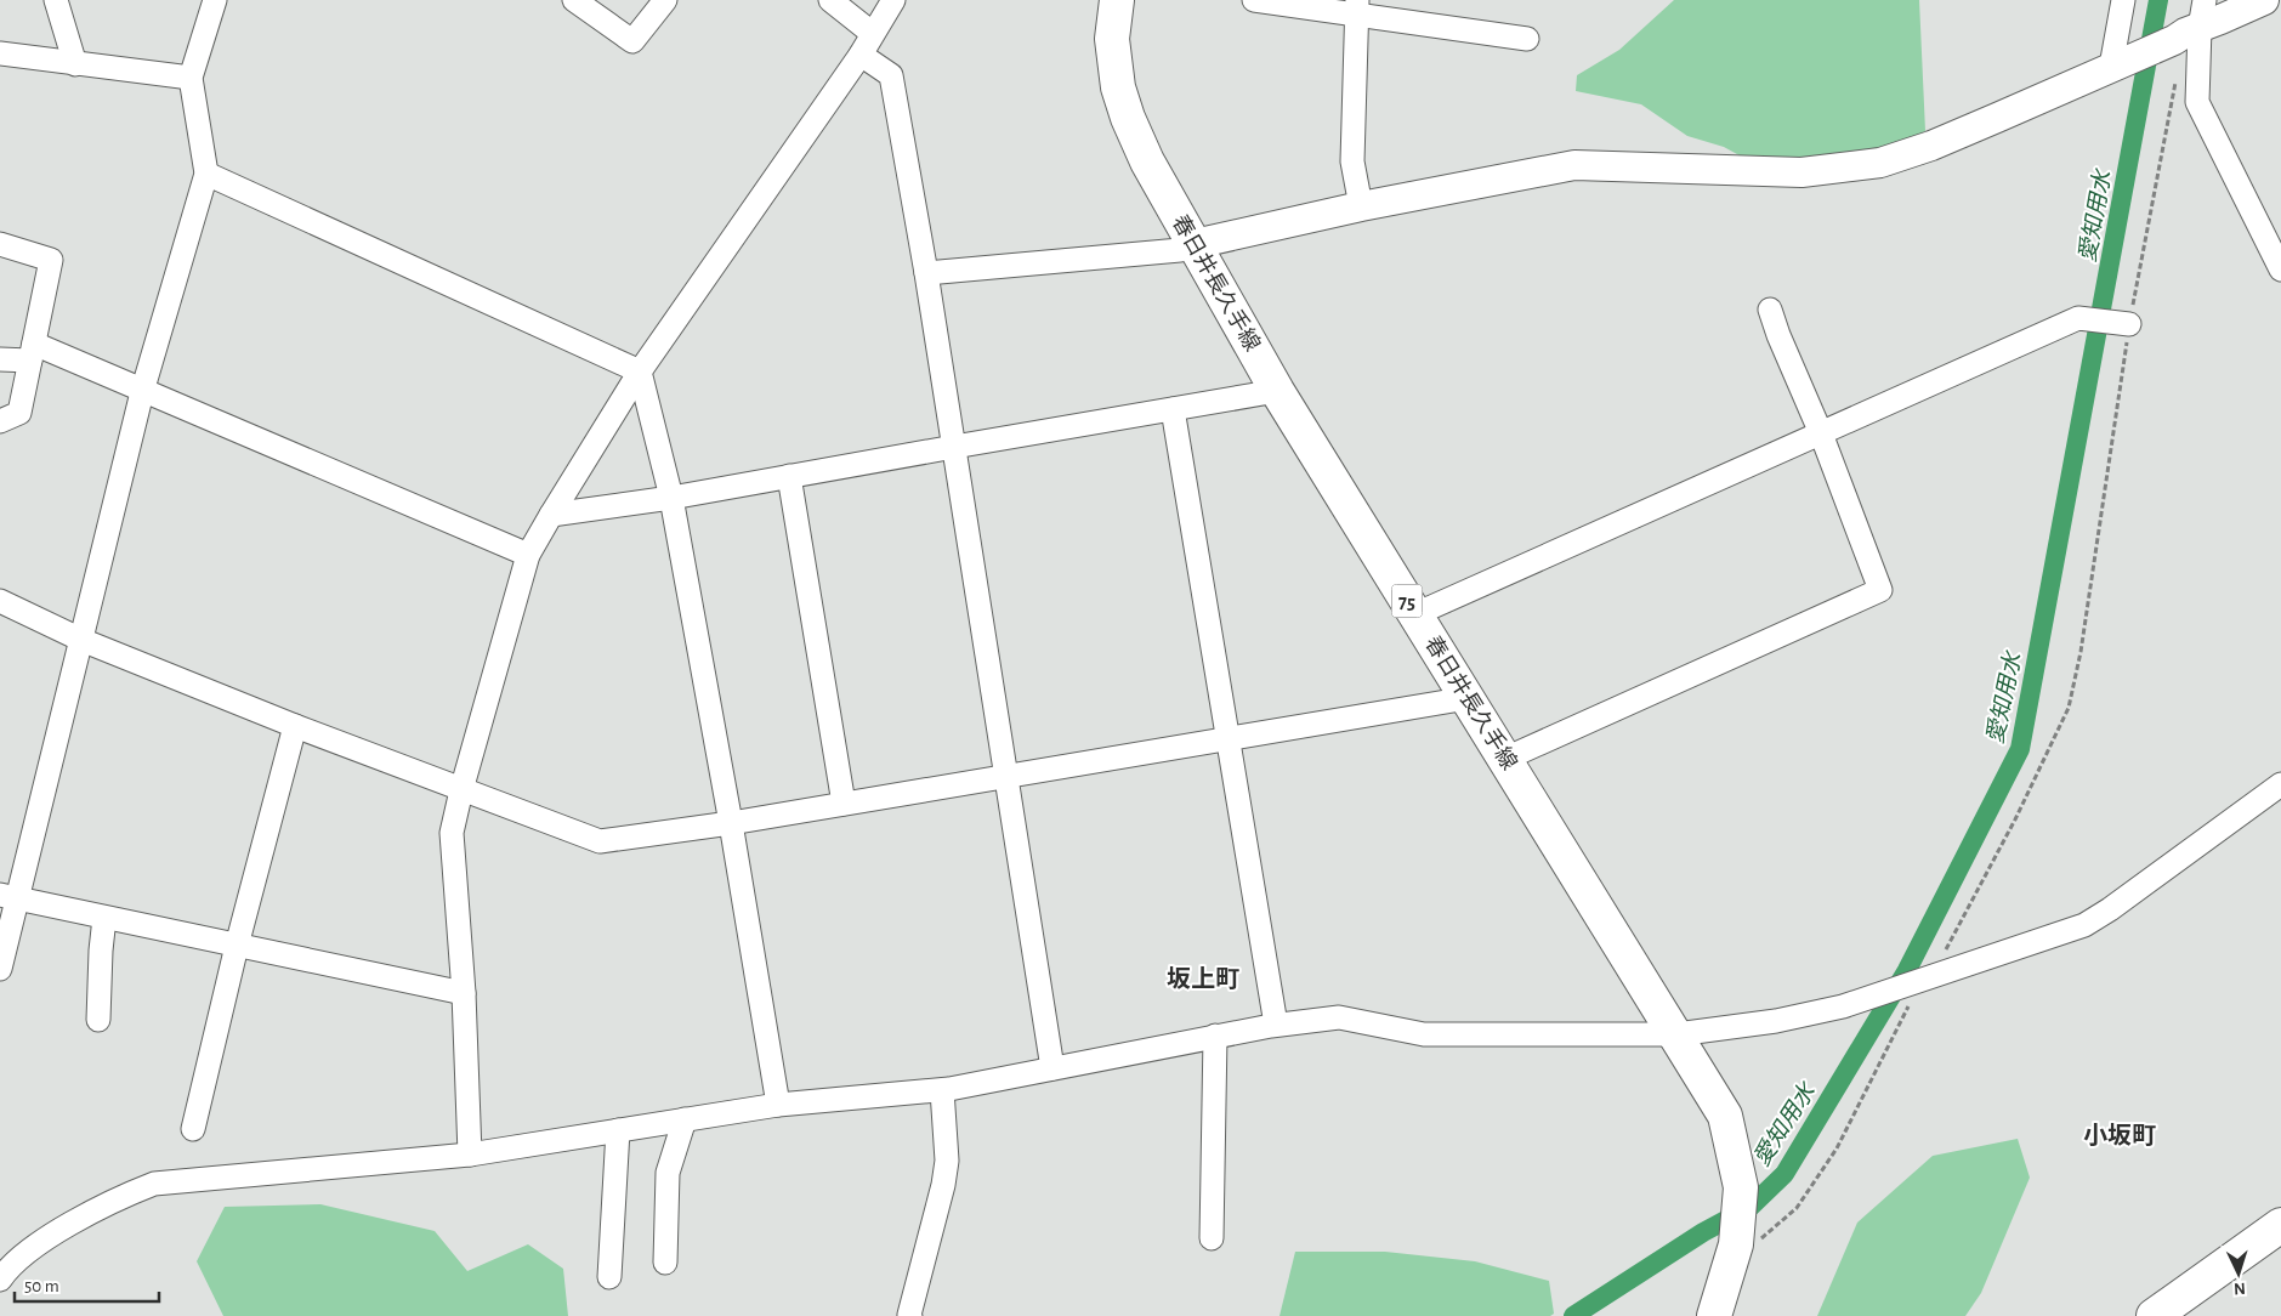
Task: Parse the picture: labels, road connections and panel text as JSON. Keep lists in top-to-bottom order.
{
  "streets": {
    "main road": ["春日井長久手線", "75"]
  },
  "districts": ["坂上町", "小坂町"],
  "water": ["愛知用水"],
  "scale_bar": "50 m",
  "north": "bottom"
}
